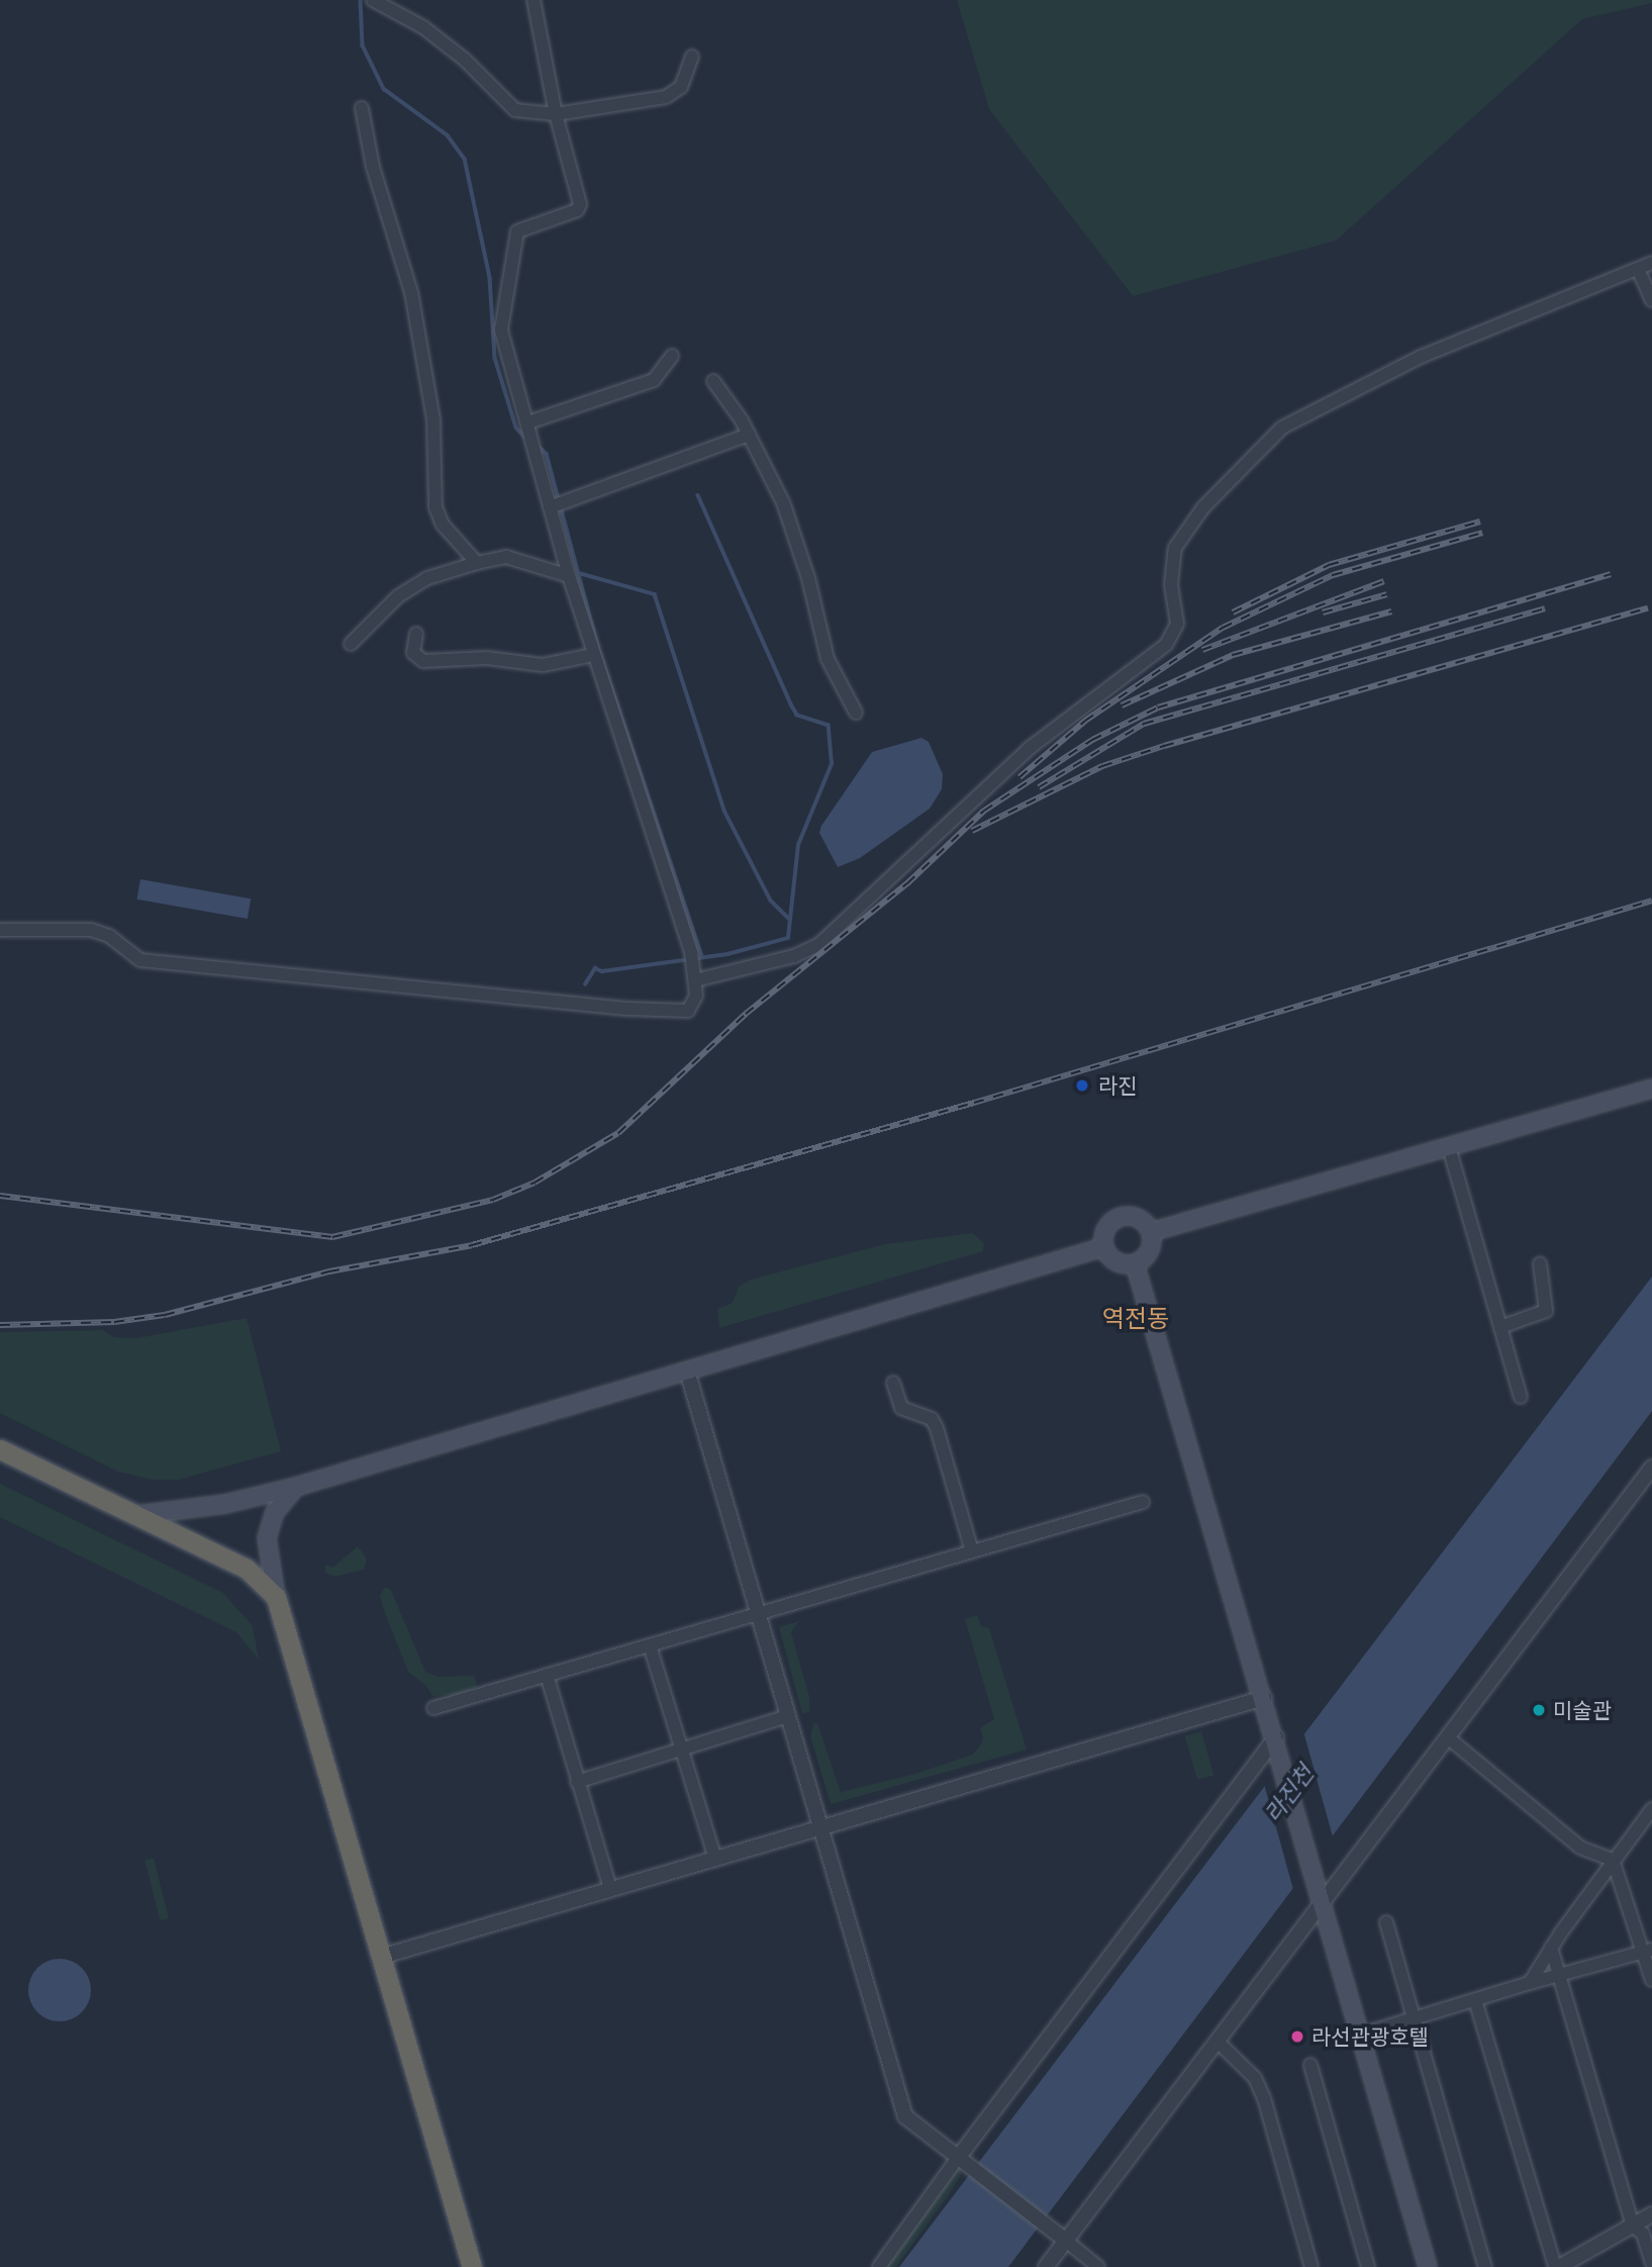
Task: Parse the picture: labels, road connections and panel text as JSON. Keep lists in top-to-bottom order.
{
  "districts": ["역전동"],
  "water": ["라진천"],
  "places": ["라진", "미술관", "라선관광호텔"]
}
